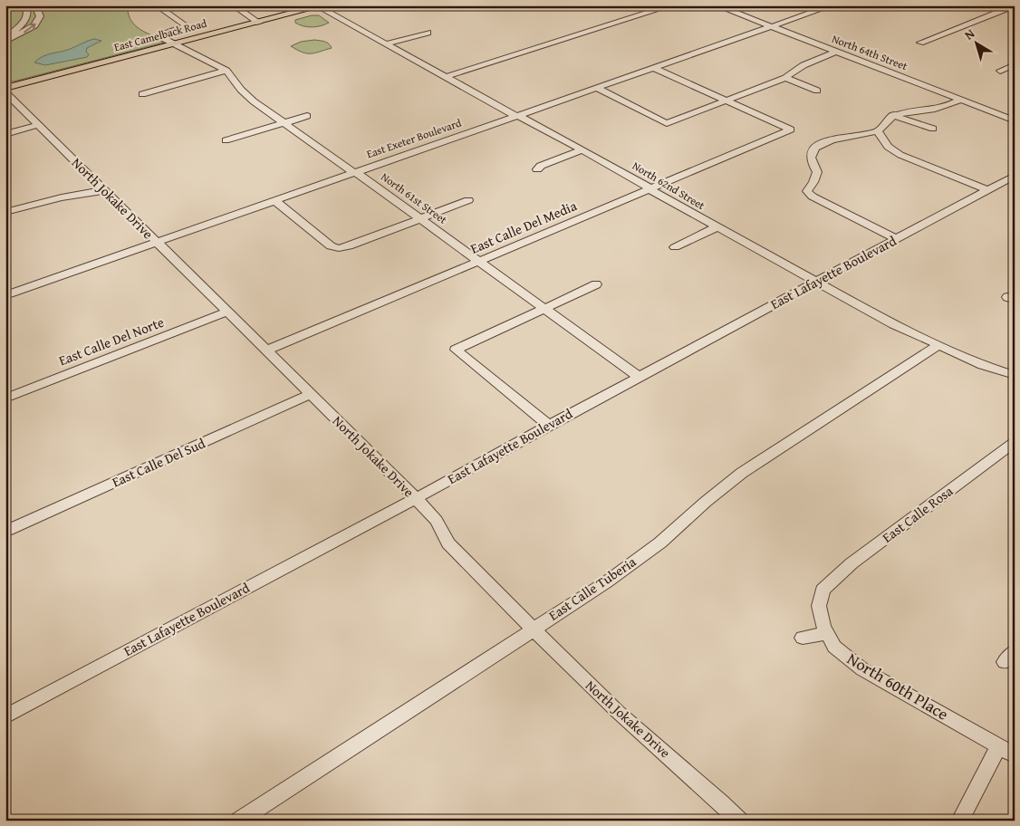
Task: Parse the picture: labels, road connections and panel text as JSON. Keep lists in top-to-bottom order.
{
  "streets": {
    "main road": ["East Camelback Road"],
    "street": [
      "North 64th Street",
      "East Exeter Boulevard",
      "North 62nd Street",
      "North Jokake Drive",
      "North 61st Street",
      "East Calle Del Media",
      "East Lafayette Boulevard",
      "East Calle Del Norte",
      "East Calle Del Sud",
      "East Calle Rosa",
      "East Calle Tuberia",
      "North 60th Place"
    ]
  },
  "crossings": [
    ["East Camelback Road", "North 62nd Street"],
    ["East Camelback Road", "North 61st Street"],
    ["North 64th Street", "East Exeter Boulevard"],
    ["East Exeter Boulevard", "North 62nd Street"],
    ["East Exeter Boulevard", "North Jokake Drive"],
    ["East Exeter Boulevard", "North 61st Street"],
    ["North 62nd Street", "East Calle Del Media"],
    ["North 62nd Street", "East Lafayette Boulevard"],
    ["North 62nd Street", "East Calle Tuberia"],
    ["North Jokake Drive", "East Calle Del Media"],
    ["North Jokake Drive", "East Lafayette Boulevard"],
    ["North Jokake Drive", "East Calle Del Norte"],
    ["North Jokake Drive", "East Calle Del Sud"],
    ["North Jokake Drive", "East Calle Tuberia"],
    ["North 61st Street", "East Calle Del Media"],
    ["North 61st Street", "East Lafayette Boulevard"],
    ["East Calle Rosa", "North 60th Place"]
  ],
  "north": "top left"
}
